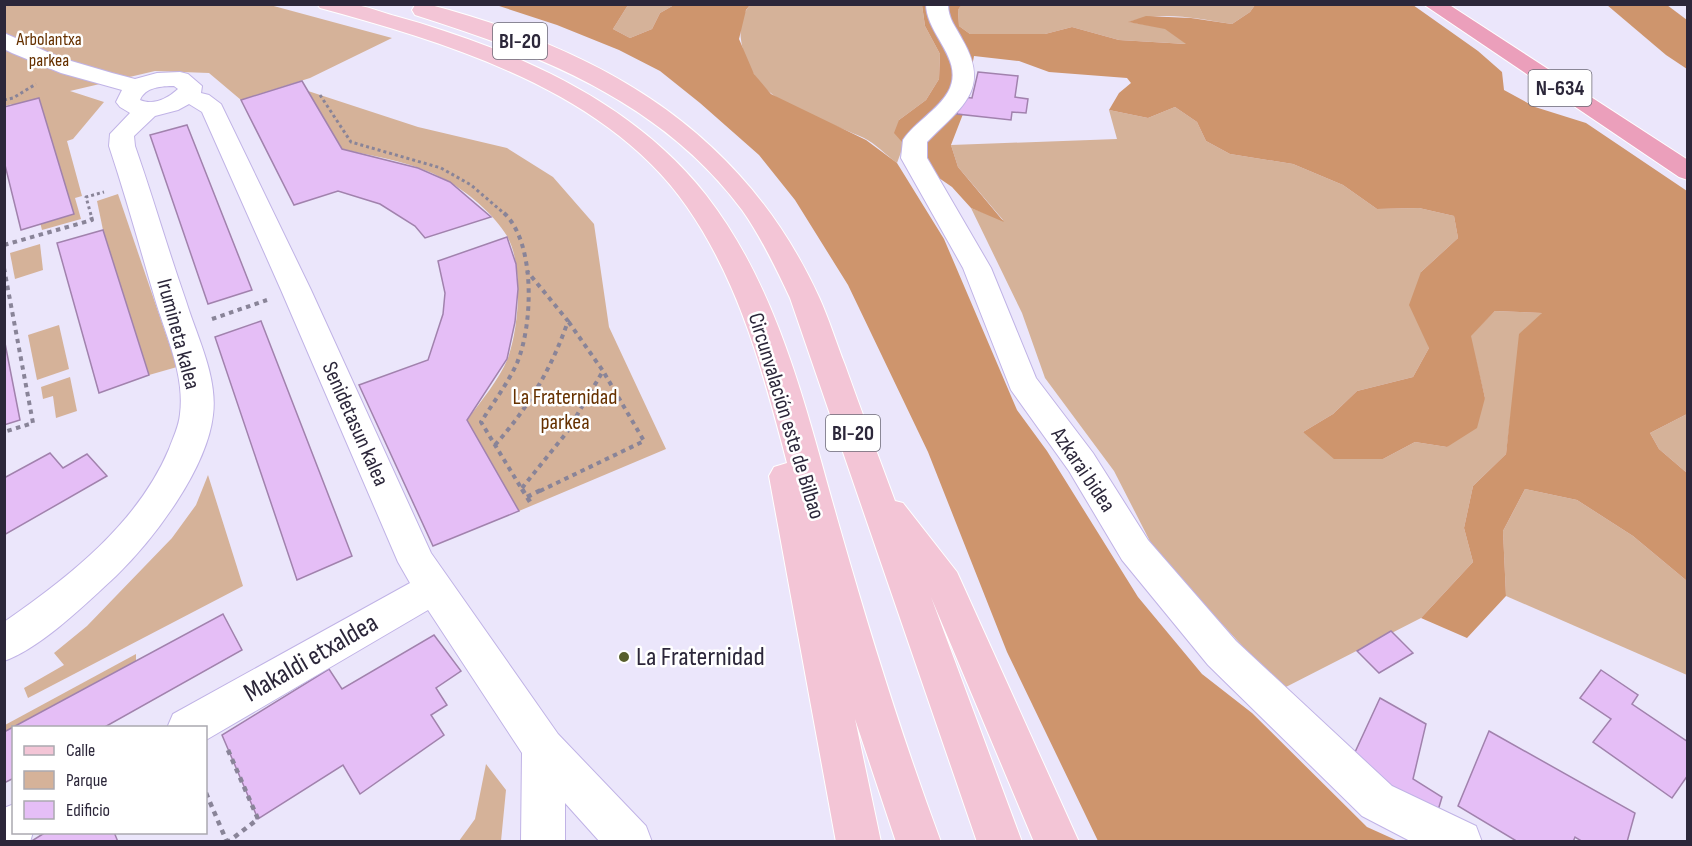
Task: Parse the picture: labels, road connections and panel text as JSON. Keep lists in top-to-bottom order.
{
  "streets": {
    "highway": ["N-634"],
    "main road": ["BI-20", "Circunvalación este de Bilbao"],
    "street": [
      "Irumineta kalea",
      "Senidetasun kalea",
      "Azkarai bidea",
      "Makaldi etxaldea"
    ]
  },
  "crossings": [
    ["Irumineta kalea", "Senidetasun kalea"],
    ["Senidetasun kalea", "Makaldi etxaldea"]
  ],
  "parks": ["Arbolantxa parkea", "La Fraternidad parkea"],
  "places": ["La Fraternidad"],
  "legend": ["Calle", "Parque", "Edificio"]
}
